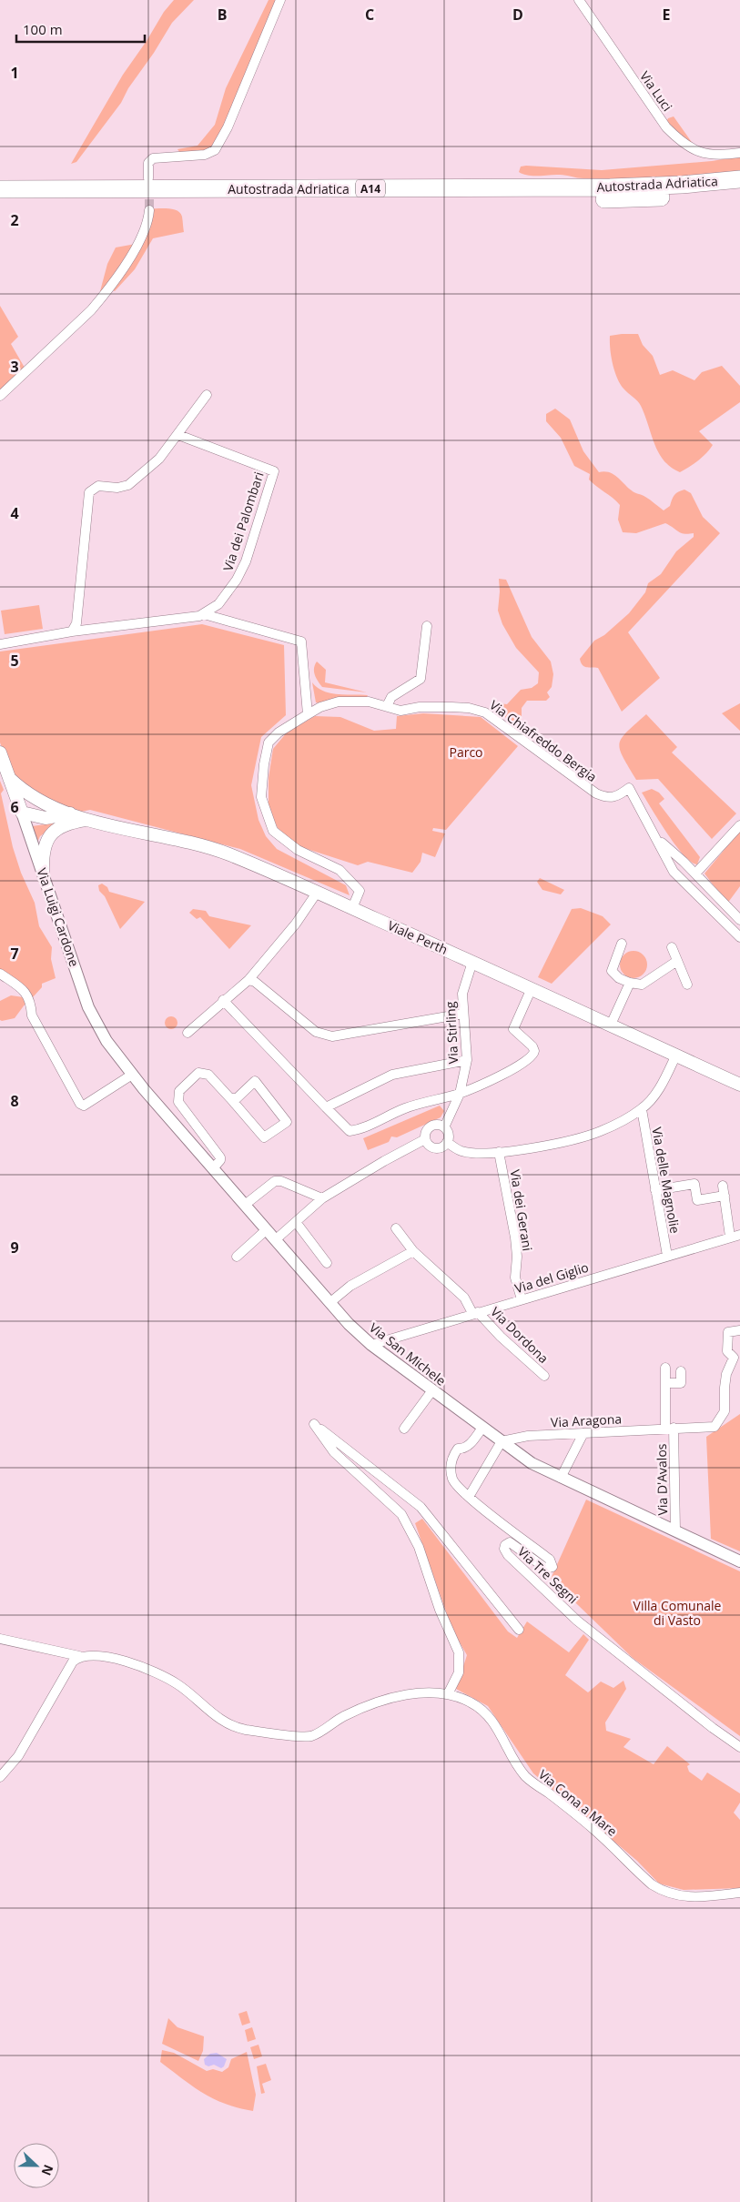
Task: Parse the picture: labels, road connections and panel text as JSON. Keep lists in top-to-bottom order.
{
  "streets": {
    "highway": ["Autostrada Adriatica", "A14"],
    "main road": ["Via Luigi Cardone", "Viale Perth"],
    "street": [
      "Via Luci",
      "Via dei Palombari",
      "Via Chiafreddo Bergia",
      "Via Stirling",
      "Via delle Magnolie",
      "Via dei Gerani",
      "Via del Giglio",
      "Via Dordona",
      "Via San Michele",
      "Via Aragona",
      "Via D'Avalos",
      "Via Tre Segni",
      "Via Cona a Mare"
    ]
  },
  "crossings": [
    ["Via Chiafreddo Bergia", "Viale Perth"],
    ["Via Luigi Cardone", "Viale Perth"],
    ["Via Luigi Cardone", "Via San Michele"],
    ["Viale Perth", "Via Stirling"],
    ["Via delle Magnolie", "Via del Giglio"],
    ["Via dei Gerani", "Via del Giglio"],
    ["Via del Giglio", "Via Dordona"],
    ["Via del Giglio", "Via San Michele"],
    ["Via San Michele", "Via Aragona"],
    ["Via San Michele", "Via D'Avalos"],
    ["Via Aragona", "Via D'Avalos"]
  ],
  "parks": ["Parco", "Villa Comunale di Vasto"],
  "scale_bar": "100 m",
  "north": "right",
  "grid": {
    "columns": [
      "B",
      "C",
      "D",
      "E"
    ],
    "rows": [
      "1",
      "2",
      "3",
      "4",
      "5",
      "6",
      "7",
      "8",
      "9"
    ]
  }
}
